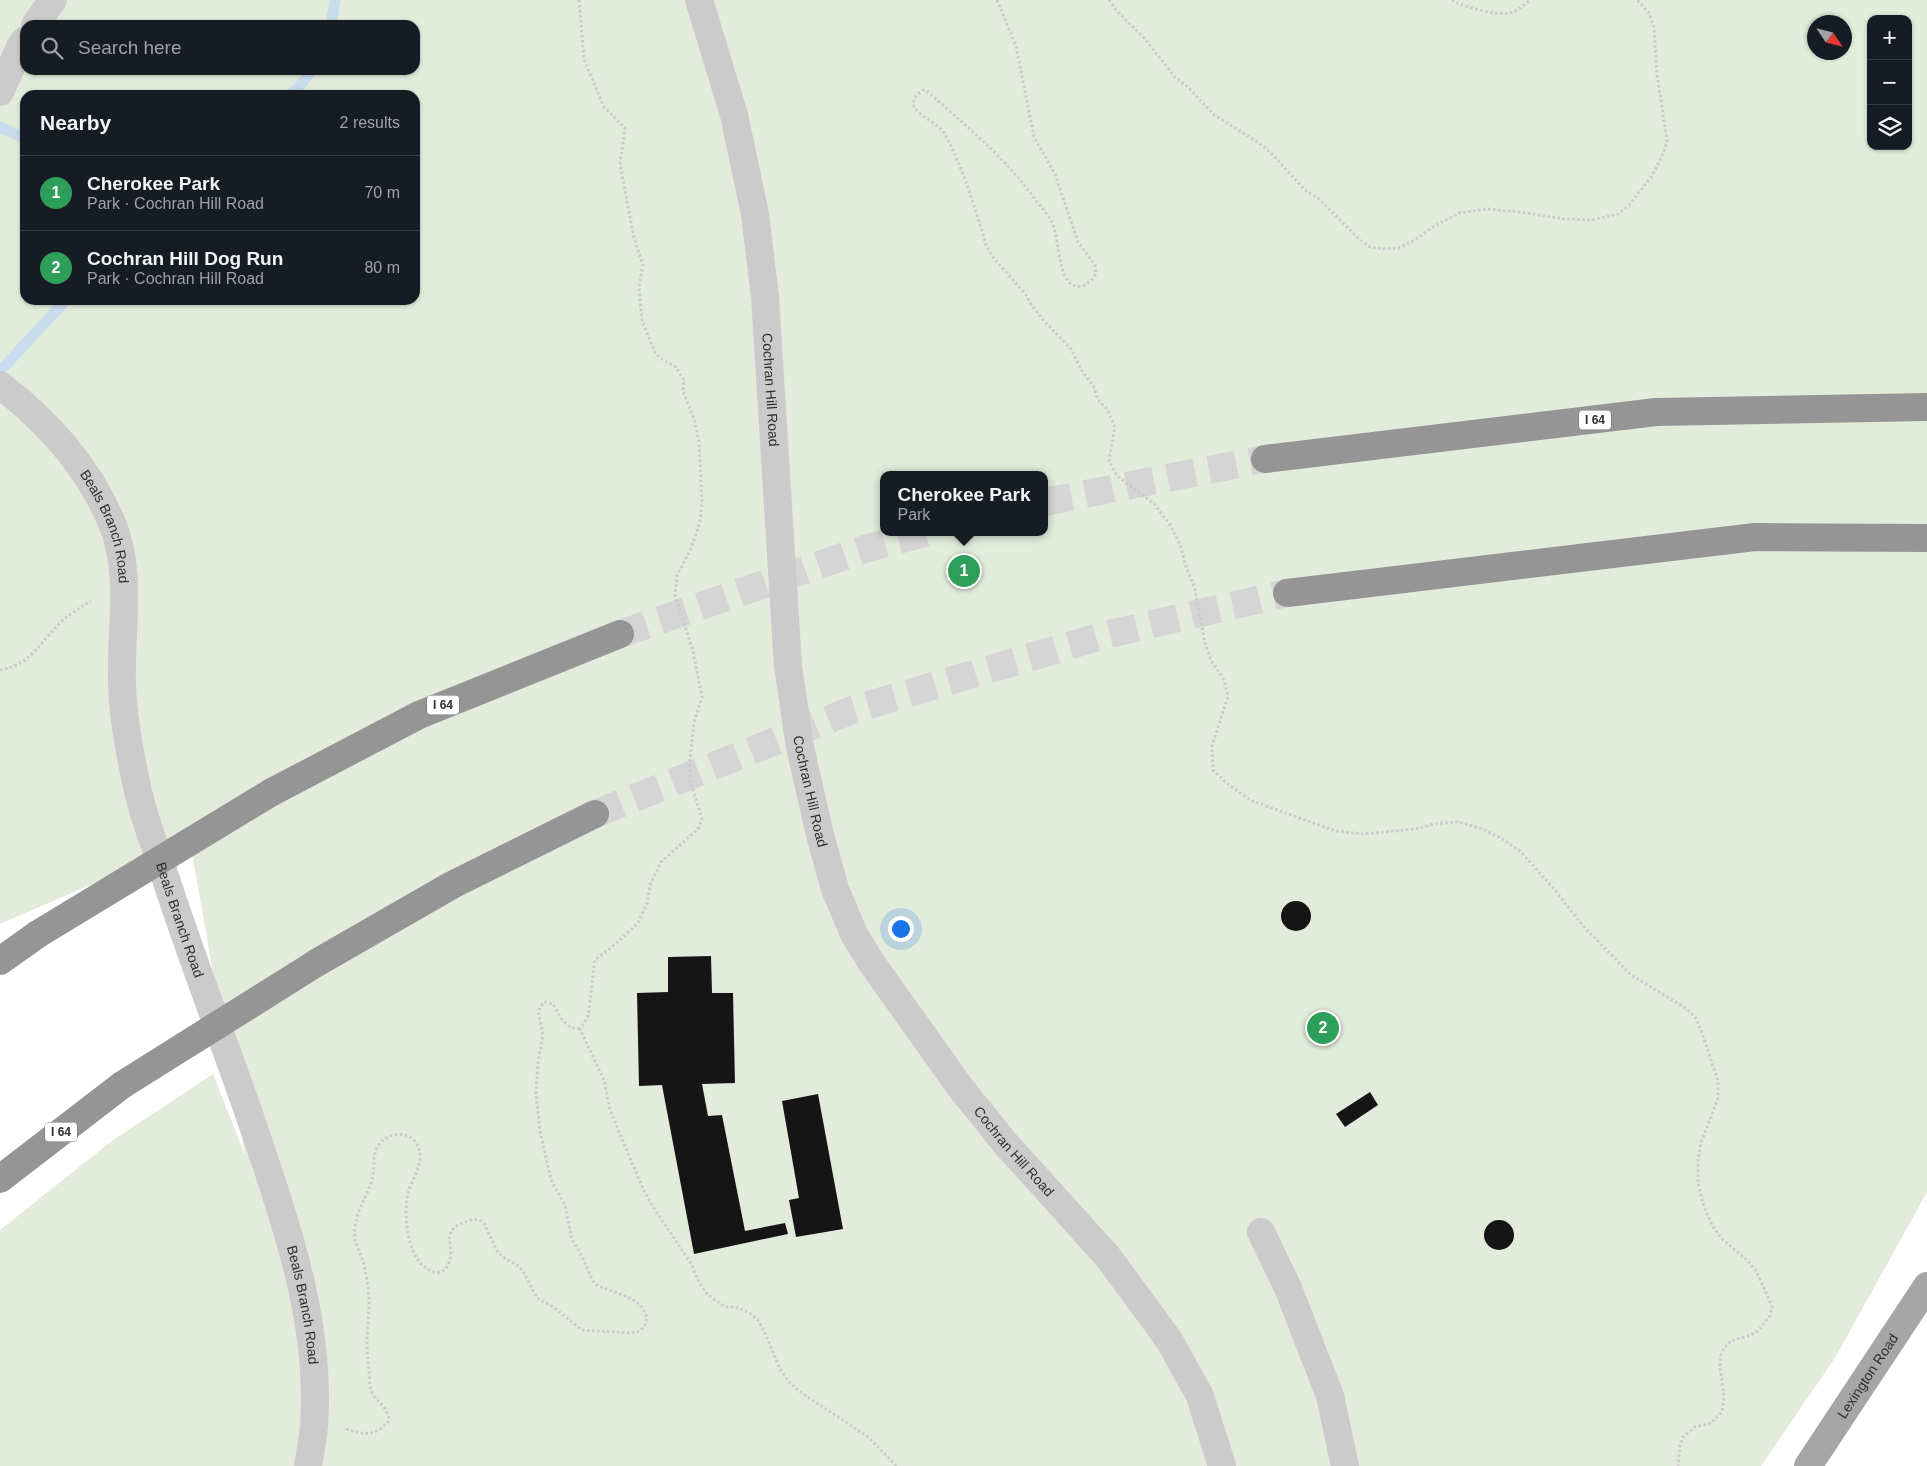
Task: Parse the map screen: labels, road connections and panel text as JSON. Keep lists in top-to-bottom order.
{
  "streets": {
    "highway": ["I 64"],
    "main road": ["Lexington Road"],
    "street": ["Cochran Hill Road", "Beals Branch Road"]
  },
  "north": "bottom right",
  "page": {
    "map_buttons": ["+", "−"],
    "search": "Search here",
    "heading": ["Nearby", "2 results"],
    "list": [
      {
        "mark": "1",
        "name": "Cherokee Park",
        "note": "Park · Cochran Hill Road",
        "value": "70 m"
      },
      {
        "mark": "2",
        "name": "Cochran Hill Dog Run",
        "note": "Park · Cochran Hill Road",
        "value": "80 m"
      }
    ],
    "popup": ["Cherokee Park", "Park"],
    "pins": ["1", "2"]
  }
}
